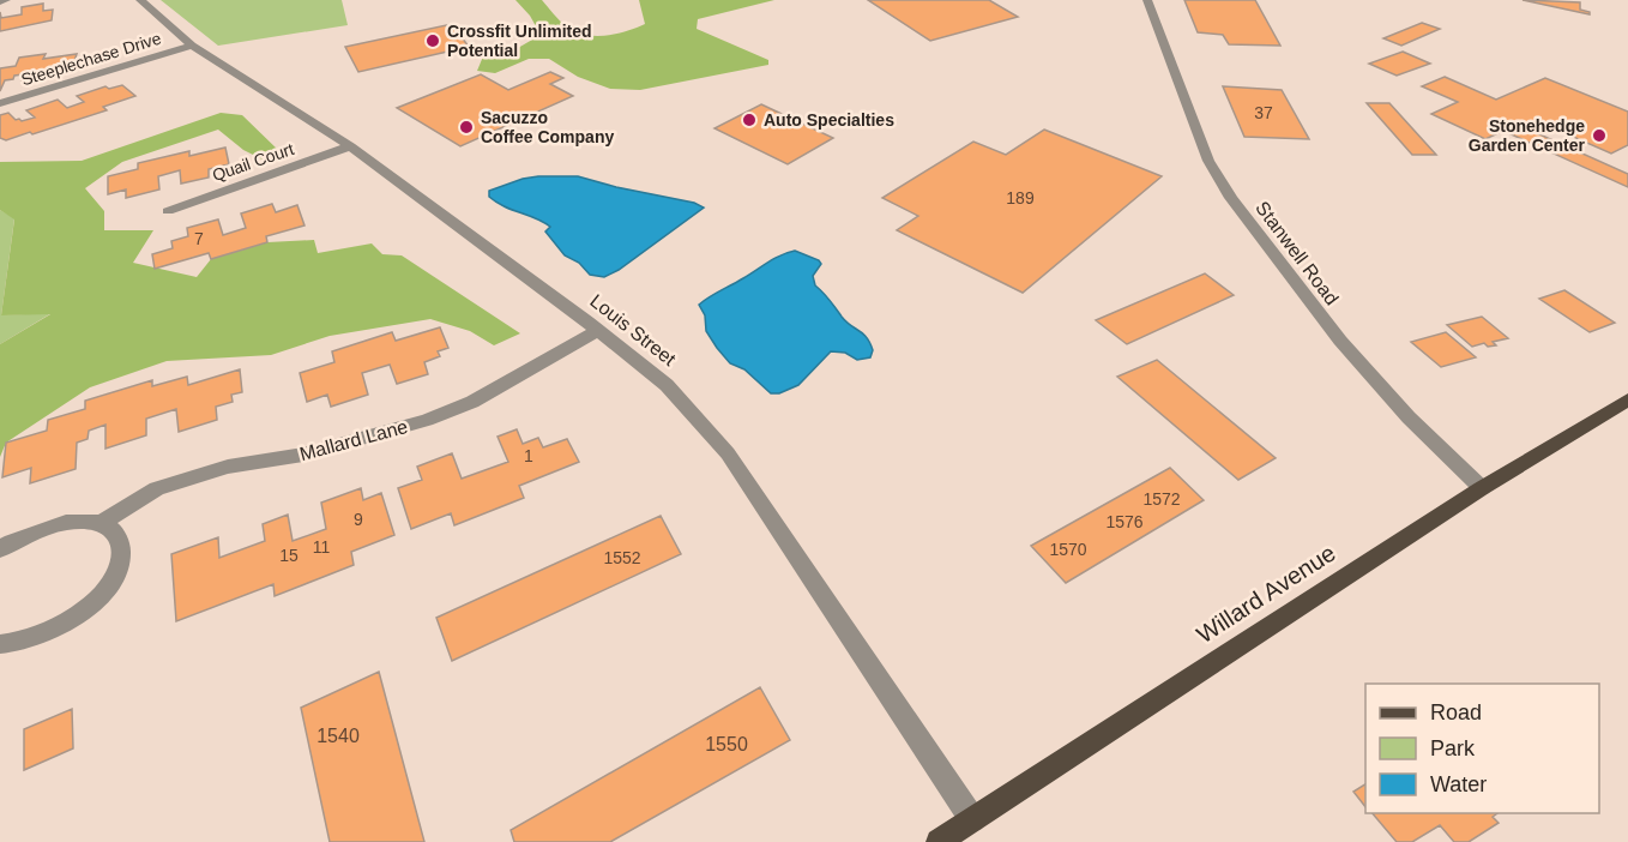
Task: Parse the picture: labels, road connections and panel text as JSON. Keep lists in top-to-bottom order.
{
  "streets": {
    "main road": ["Willard Avenue"],
    "street": [
      "Steeplechase Drive",
      "Quail Court",
      "Stanwell Road",
      "Louis Street",
      "Mallard Lane"
    ]
  },
  "crossings": [
    ["Steeplechase Drive", "Louis Street"],
    ["Quail Court", "Louis Street"],
    ["Stanwell Road", "Willard Avenue"],
    ["Louis Street", "Mallard Lane"],
    ["Louis Street", "Willard Avenue"]
  ],
  "places": [
    "Crossfit Unlimited Potential",
    "Auto Specialties",
    "Sacuzzo Coffee Company",
    "Stonehedge Garden Center"
  ],
  "house_numbers": [
    "37",
    "189",
    "7",
    "1",
    "1572",
    "9",
    "1576",
    "11",
    "1570",
    "15",
    "1552",
    "1540",
    "1550"
  ],
  "legend": ["Road", "Park", "Water"]
}
